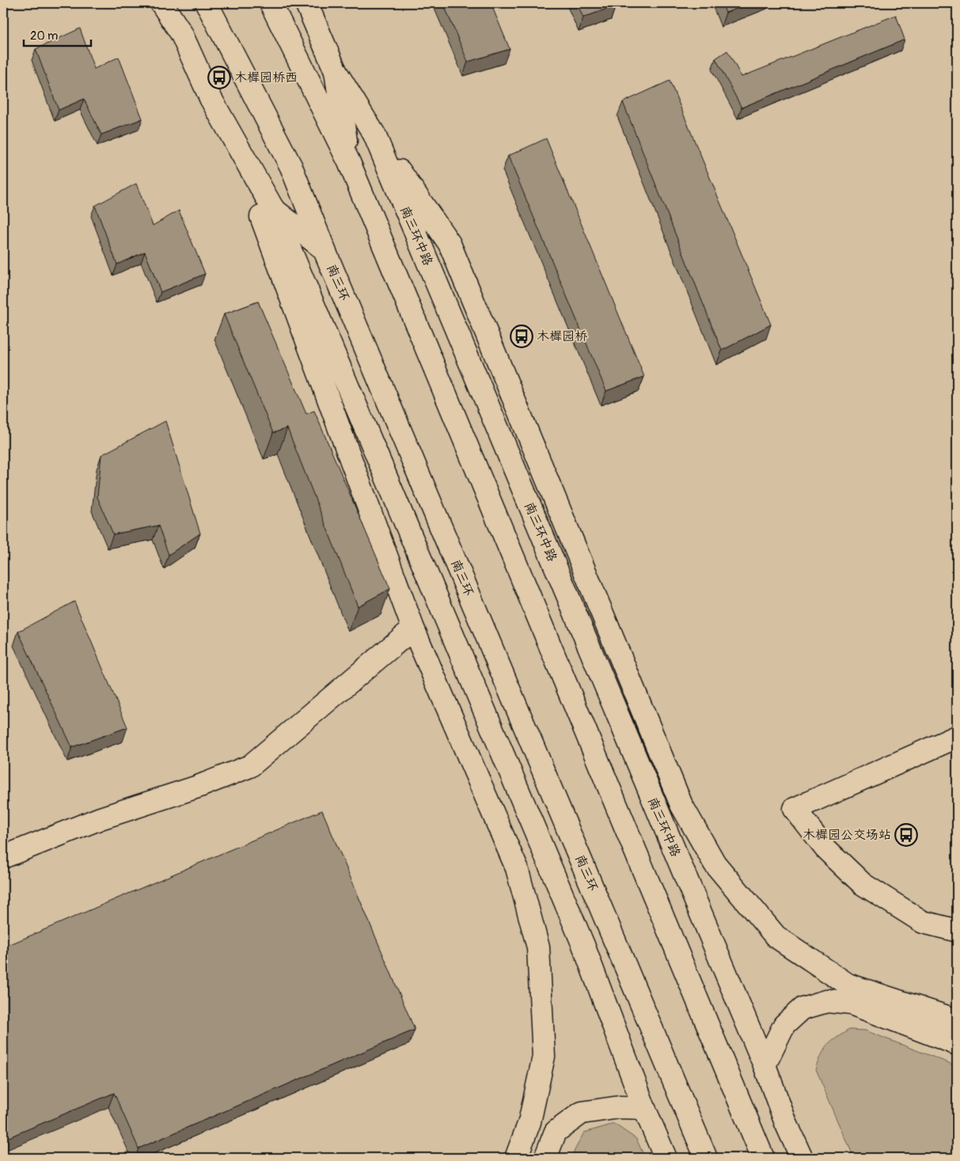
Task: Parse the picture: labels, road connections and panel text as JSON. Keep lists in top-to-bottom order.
{
  "streets": {
    "main road": ["南三环中路", "南三环"]
  },
  "places": {
    "bus stop": ["木樨园桥西", "木樨园桥", "木樨园公交场站"]
  },
  "scale_bar": "20 m"
}
